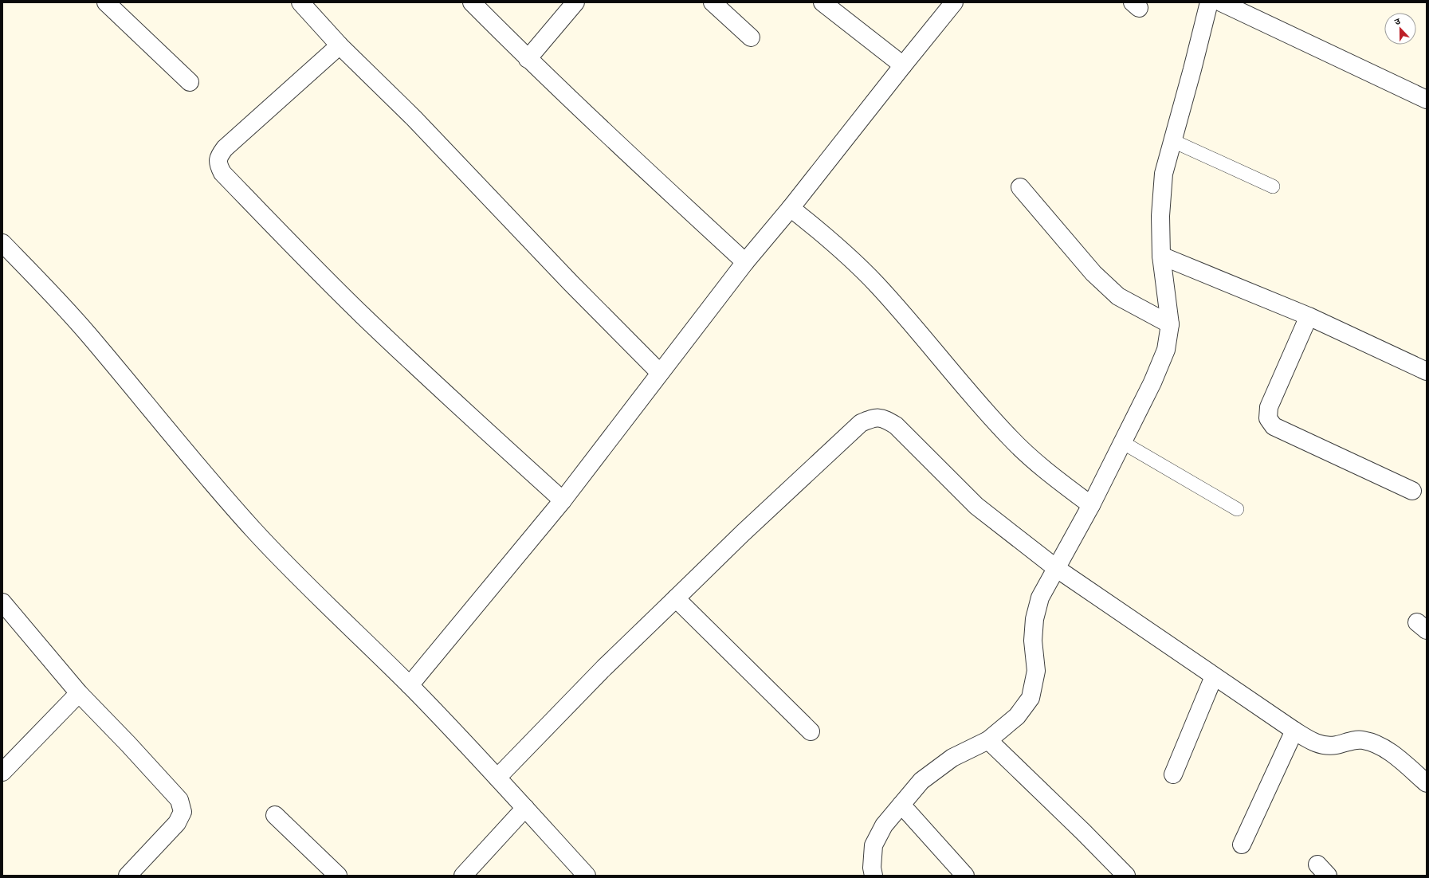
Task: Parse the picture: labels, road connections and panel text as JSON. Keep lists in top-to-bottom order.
{
  "north": "top"
}
